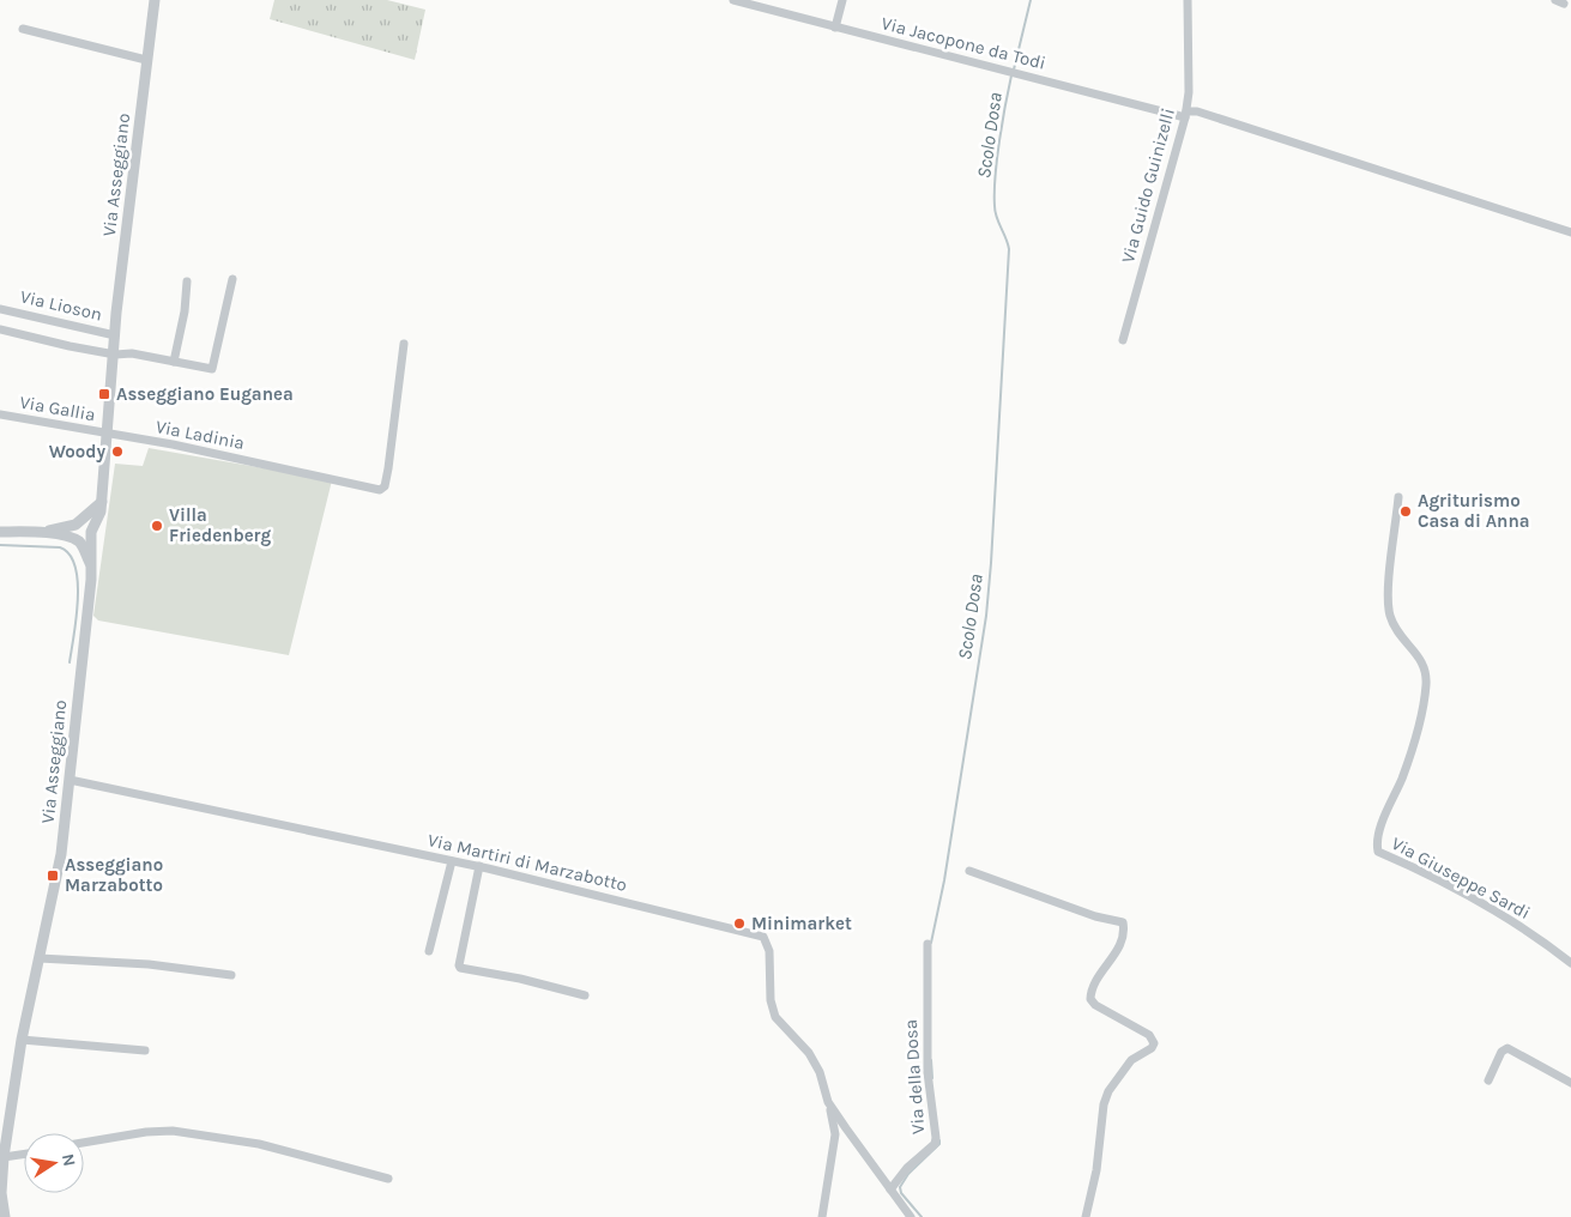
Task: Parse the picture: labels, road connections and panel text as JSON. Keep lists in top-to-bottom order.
{
  "streets": {
    "street": [
      "Via Jacopone da Todi",
      "Via Asseggiano",
      "Via Guido Guinizelli",
      "Via Lioson",
      "Via Gallia",
      "Via Ladinia",
      "Via Martiri di Marzabotto",
      "Via Giuseppe Sardi",
      "Via della Dosa"
    ]
  },
  "crossings": [
    ["Via Jacopone da Todi", "Via Guido Guinizelli"],
    ["Via Asseggiano", "Via Lioson"],
    ["Via Asseggiano", "Via Gallia"],
    ["Via Asseggiano", "Via Ladinia"],
    ["Via Asseggiano", "Via Martiri di Marzabotto"],
    ["Via Gallia", "Via Ladinia"],
    ["Via Martiri di Marzabotto", "Via della Dosa"]
  ],
  "water": ["Scolo Dosa"],
  "places": {
    "transit": ["Asseggiano Euganea", "Asseggiano Marzabotto"],
    "other": [
      "Woody",
      "Agriturismo Casa di Anna",
      "Villa Friedenberg",
      "Minimarket"
    ]
  },
  "north": "right"
}
